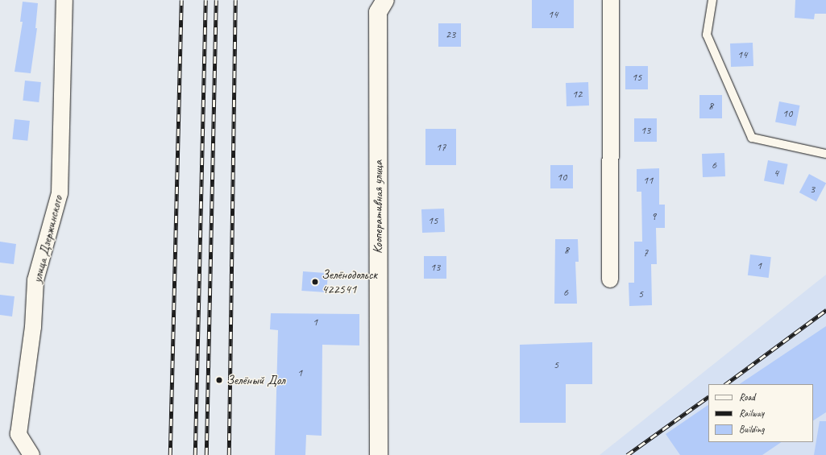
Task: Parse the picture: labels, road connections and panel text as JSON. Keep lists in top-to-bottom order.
{
  "streets": {
    "street": ["Кооперативная улица", "улица Дзержинского"]
  },
  "places": ["Зелёнодольск 422541", "Зелёный Дол"],
  "house_numbers": [
    "14",
    "23",
    "14",
    "15",
    "12",
    "8",
    "10",
    "13",
    "17",
    "6",
    "4",
    "10",
    "11",
    "3",
    "9",
    "15",
    "8",
    "7",
    "1",
    "13",
    "6",
    "5",
    "1",
    "5",
    "1"
  ],
  "legend": ["Road", "Railway", "Building"]
}
